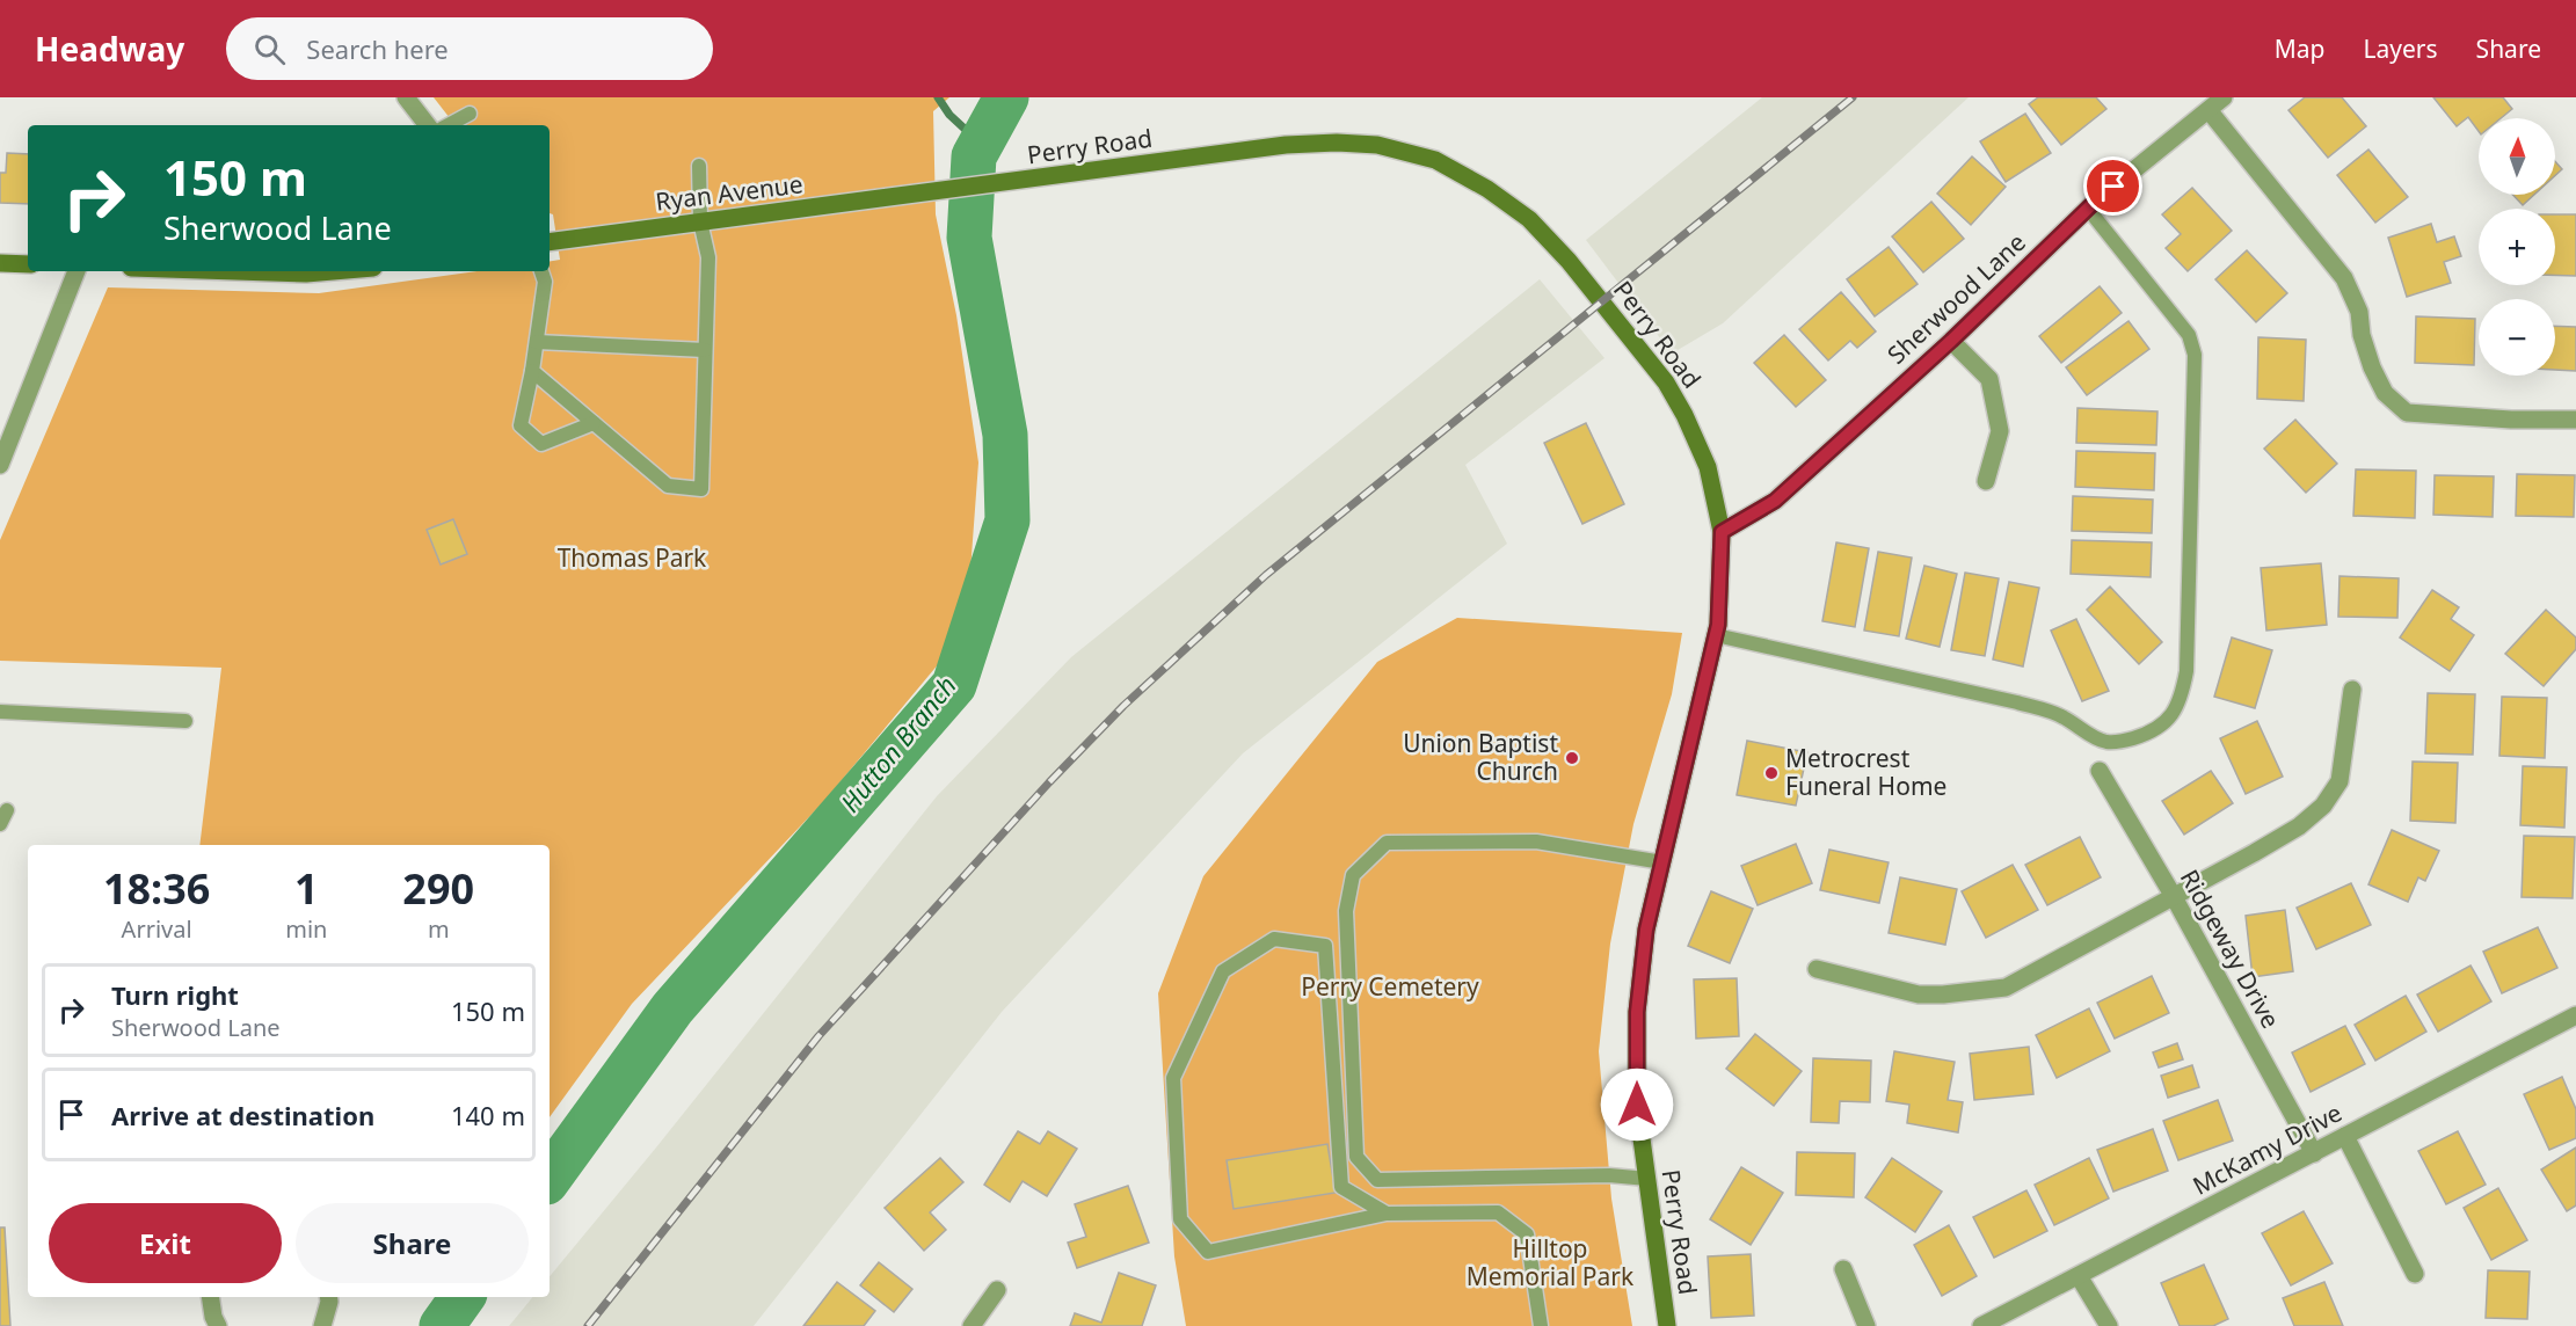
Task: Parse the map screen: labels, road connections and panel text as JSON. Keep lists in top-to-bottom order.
{
  "streets": {
    "street": [
      "Perry Road",
      "Ryan Avenue",
      "Sherwood Lane",
      "Ridgeway Drive",
      "McKamy Drive"
    ]
  },
  "crossings": [
    ["Perry Road", "Ryan Avenue"],
    ["Perry Road", "Sherwood Lane"],
    ["Ridgeway Drive", "McKamy Drive"]
  ],
  "water": ["Hutton Branch"],
  "parks": ["Thomas Park", "Perry Cemetery", "Hilltop Memorial Park"],
  "places": ["Union Baptist Church", "Metrocrest Funeral Home"],
  "north": "top",
  "page": {
    "header": "Headway",
    "search": "Search here",
    "nav": ["Map", "Layers", "Share"],
    "map_buttons": ["+", "−"],
    "turn": ["150 m", "Sherwood Lane"],
    "eta": [
      "18:36",
      "Arrival",
      "1",
      "min",
      "290",
      "m"
    ],
    "list": [
      {
        "name": "Turn right",
        "note": "Sherwood Lane",
        "value": "150 m"
      },
      {
        "name": "Arrive at destination",
        "value": "140 m"
      }
    ],
    "buttons": ["Exit", "Share"]
  }
}
